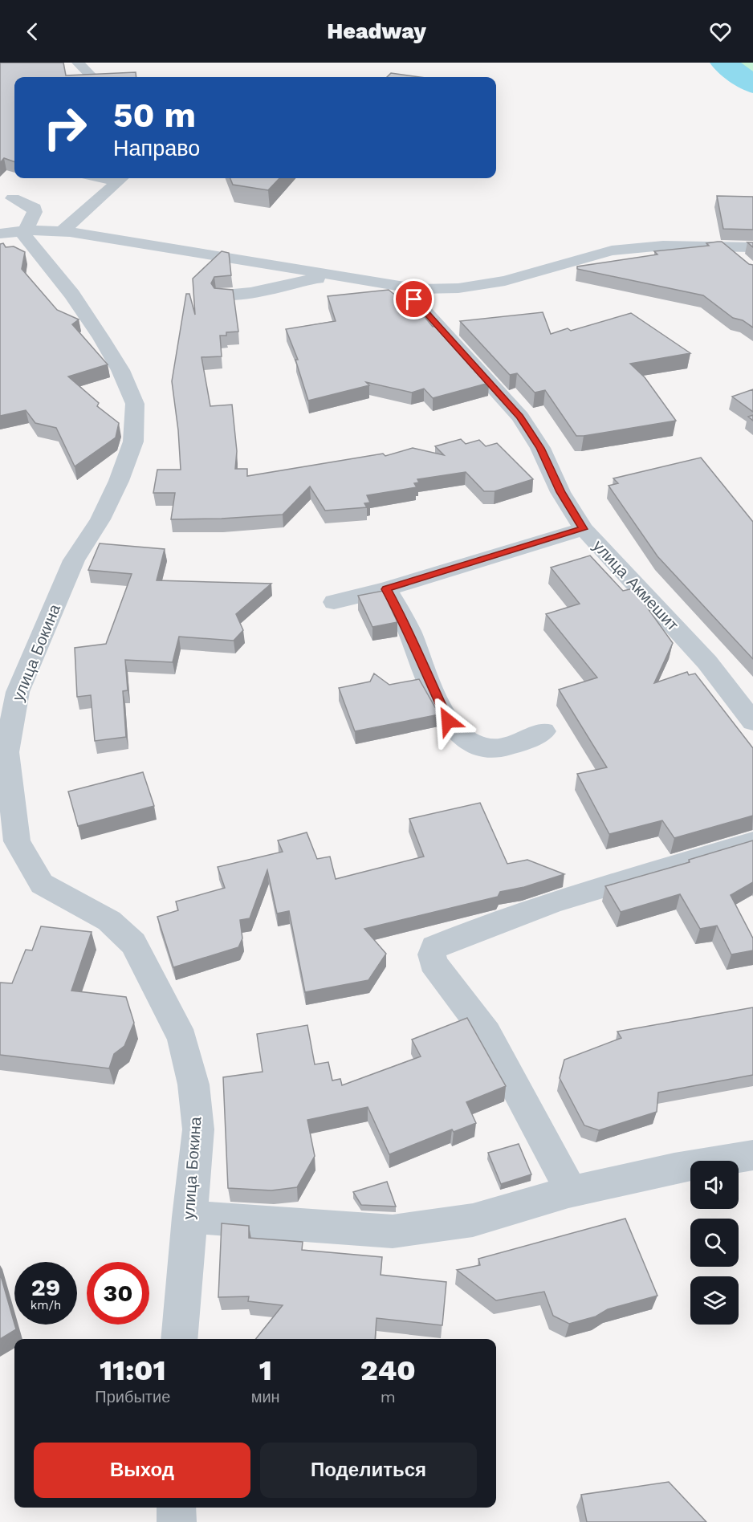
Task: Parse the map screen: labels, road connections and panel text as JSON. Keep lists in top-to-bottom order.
{
  "streets": {
    "street": ["улица Акмешит", "улица Бокина"]
  },
  "page": {
    "header": "Headway",
    "turn": ["50 m", "Направо"],
    "speed": "29 km/h",
    "limit": "30",
    "eta": [
      "11:01",
      "Прибытие",
      "1",
      "мин",
      "240",
      "m"
    ],
    "buttons": ["Выход", "Поделиться"]
  }
}
